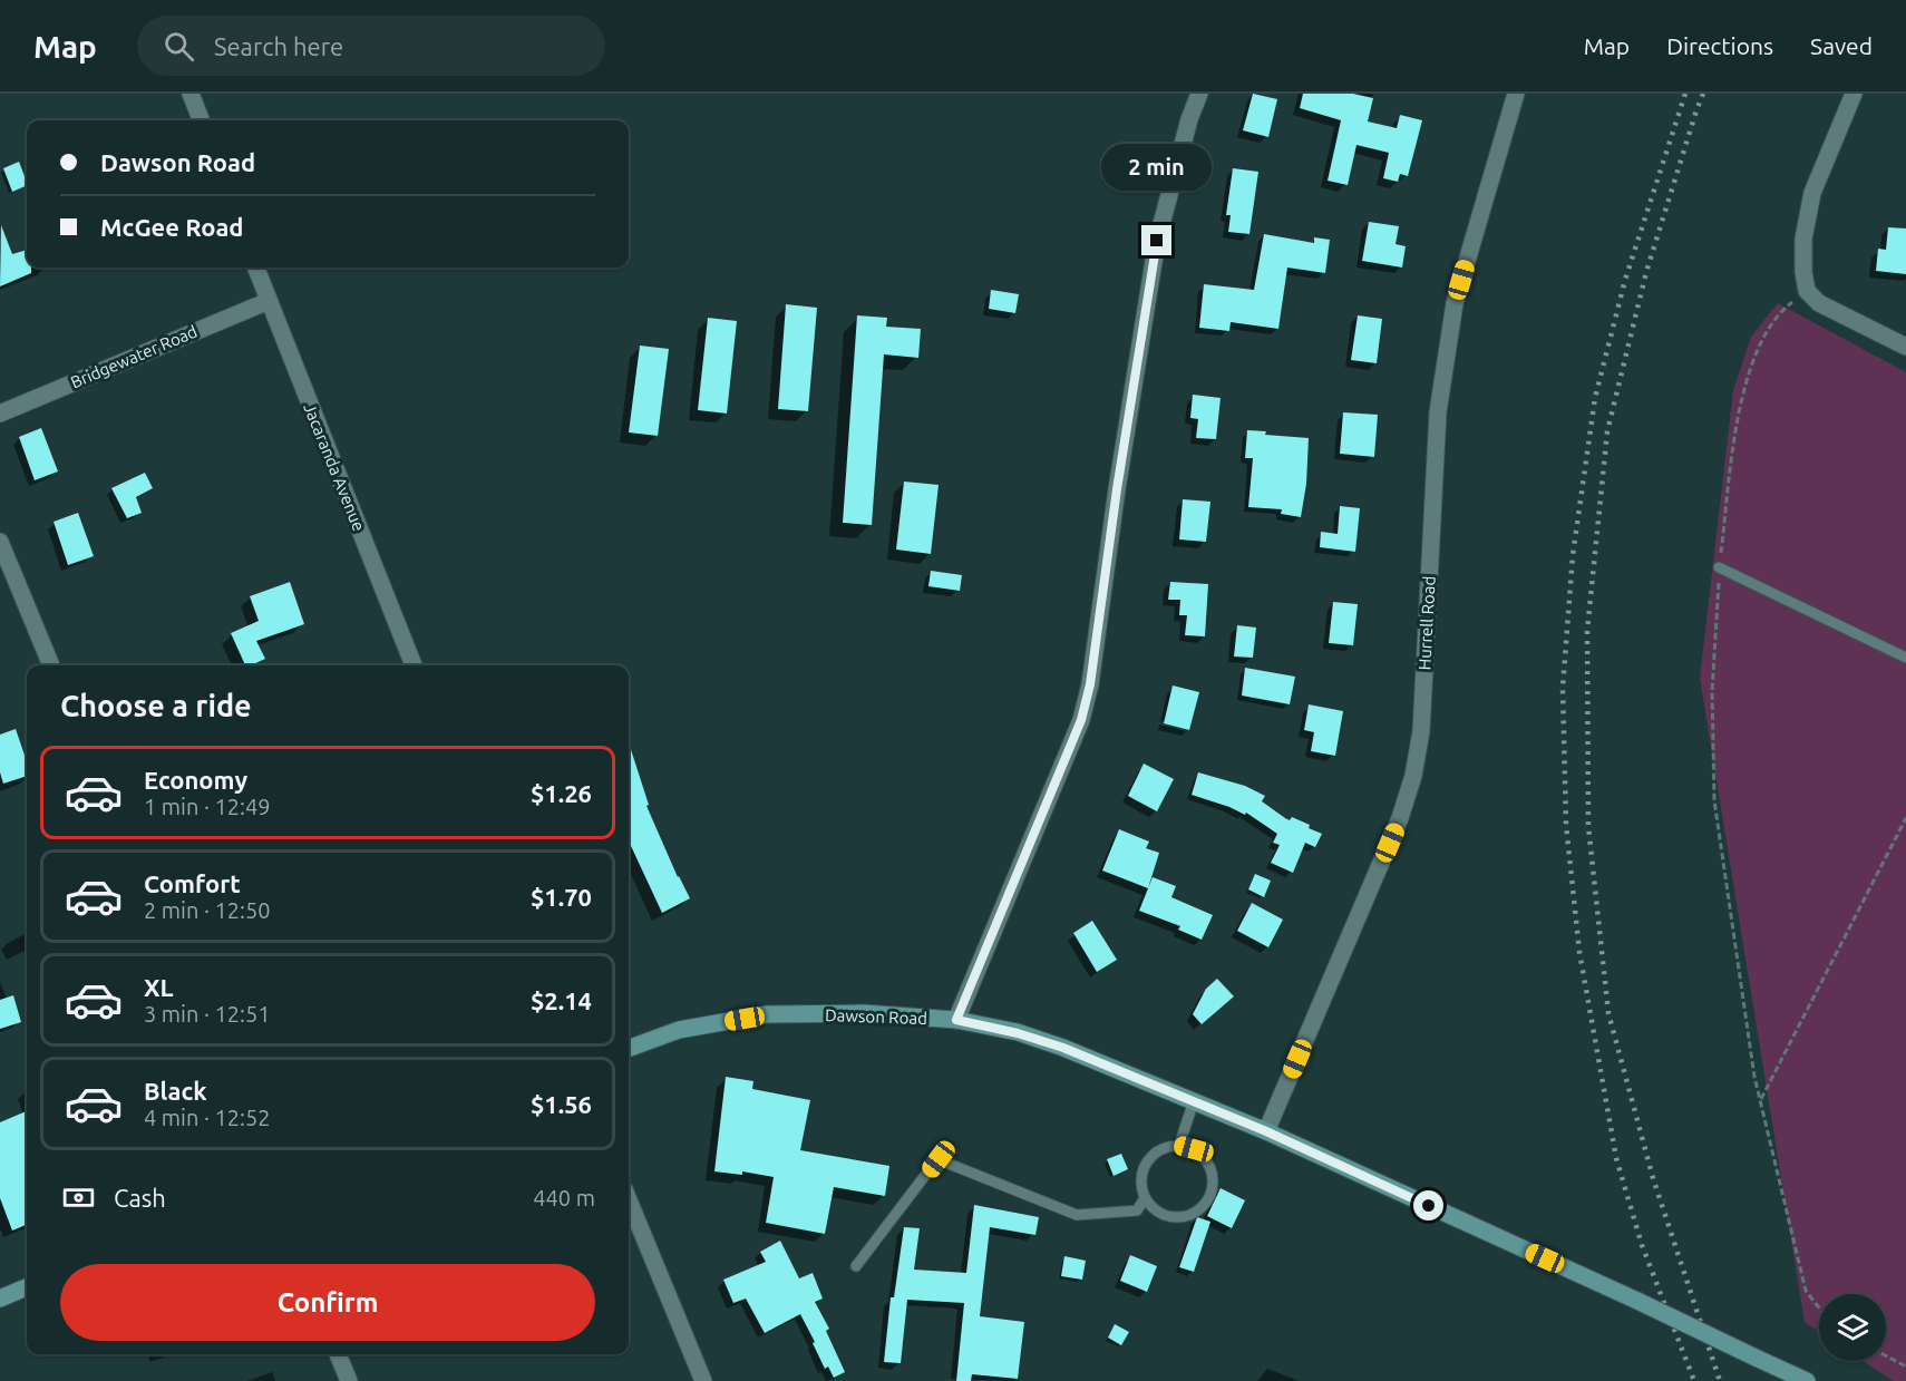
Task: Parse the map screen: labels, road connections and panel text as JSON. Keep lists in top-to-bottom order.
{
  "streets": {
    "street": [
      "Bridgewater Road",
      "Jacaranda Avenue",
      "Hurrell Road",
      "Dawson Road"
    ]
  },
  "crossings": [
    ["Bridgewater Road", "Jacaranda Avenue"],
    ["Hurrell Road", "Dawson Road"]
  ],
  "page": {
    "header": "Map",
    "search": "Search here",
    "nav": ["Map", "Directions", "Saved"],
    "banner": ["Dawson Road", "McGee Road"],
    "bubble": "2 min",
    "heading": "Choose a ride",
    "list": [
      {
        "name": "Economy",
        "note": "1 min · 12:49",
        "value": "$1.26"
      },
      {
        "name": "Comfort",
        "note": "2 min · 12:50",
        "value": "$1.70"
      },
      {
        "name": "XL",
        "note": "3 min · 12:51",
        "value": "$2.14"
      },
      {
        "name": "Black",
        "note": "4 min · 12:52",
        "value": "$1.56"
      }
    ],
    "pay": ["Cash", "440 m"],
    "buttons": "Confirm"
  }
}
